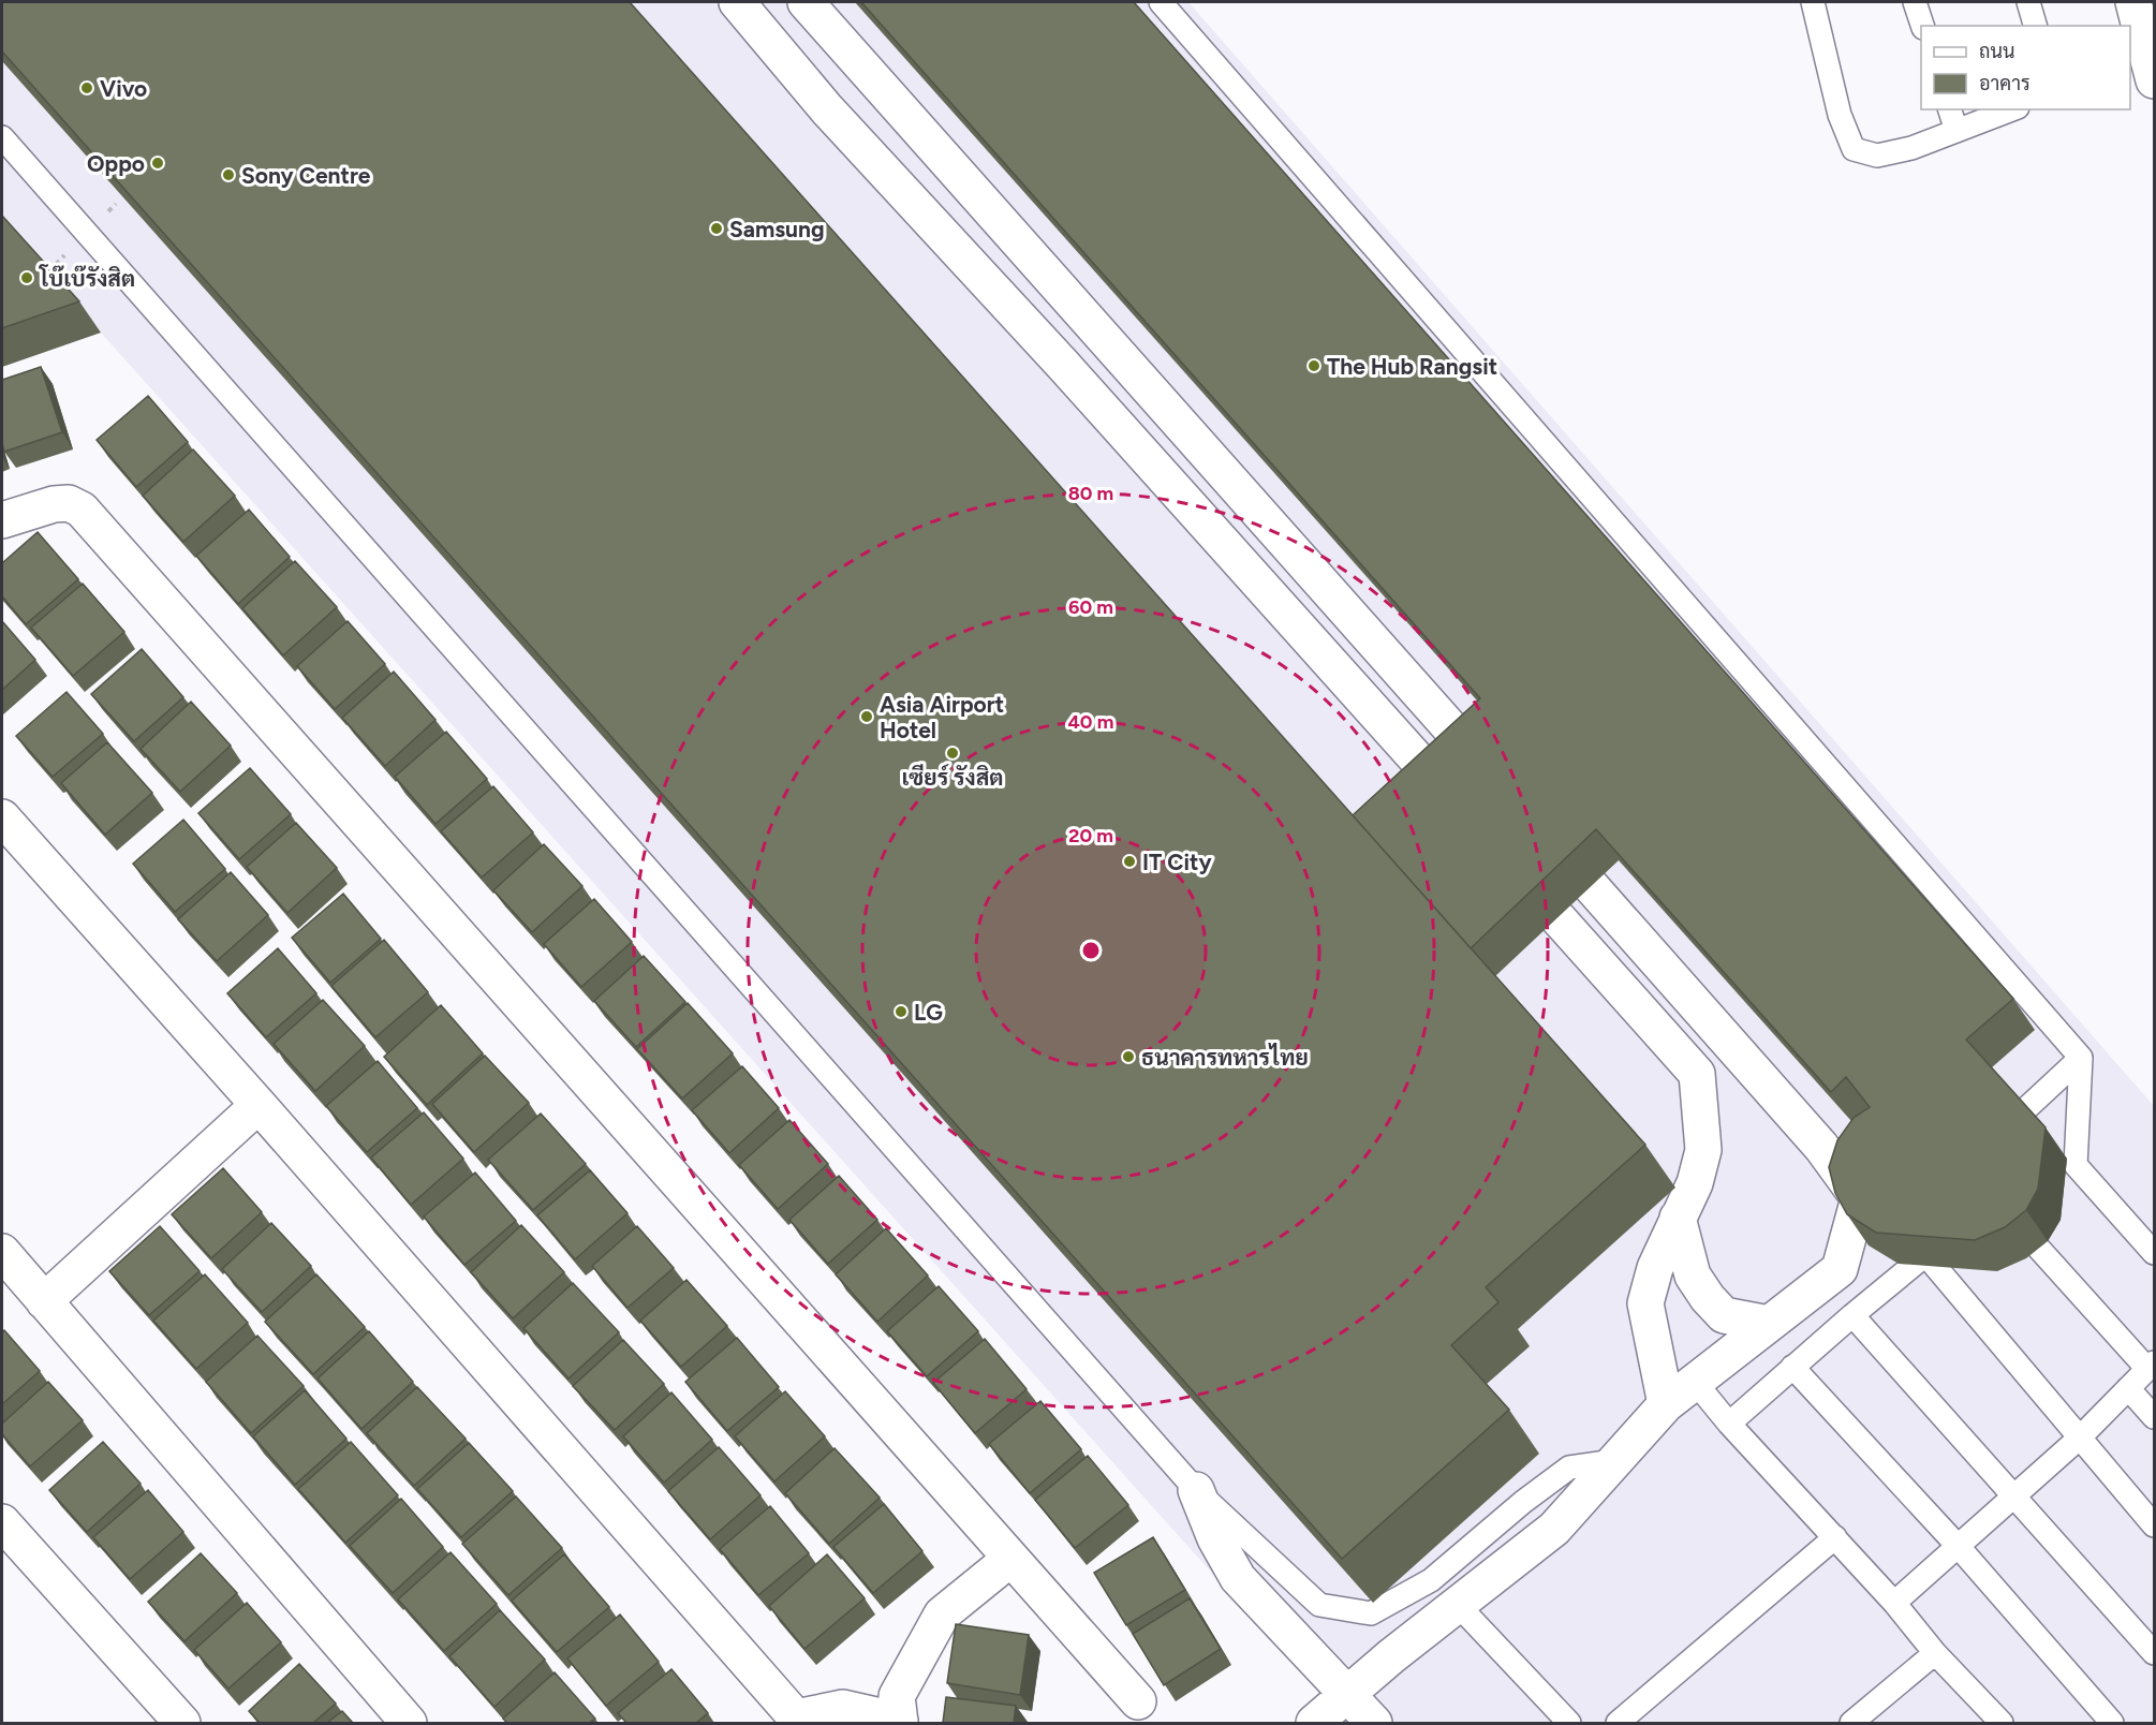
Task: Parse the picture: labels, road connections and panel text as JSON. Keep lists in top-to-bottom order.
{
  "places": [
    "Vivo",
    "Oppo",
    "Sony Centre",
    "Samsung",
    "โบ๊เบ๊รังสิต",
    "The Hub Rangsit",
    "Asia Airport Hotel",
    "เซียร์ รังสิต",
    "IT City",
    "LG",
    "ธนาคารทหารไทย"
  ],
  "legend": ["ถนน", "อาคาร"],
  "rings": [
    "80 m",
    "60 m",
    "40 m",
    "20 m"
  ]
}
